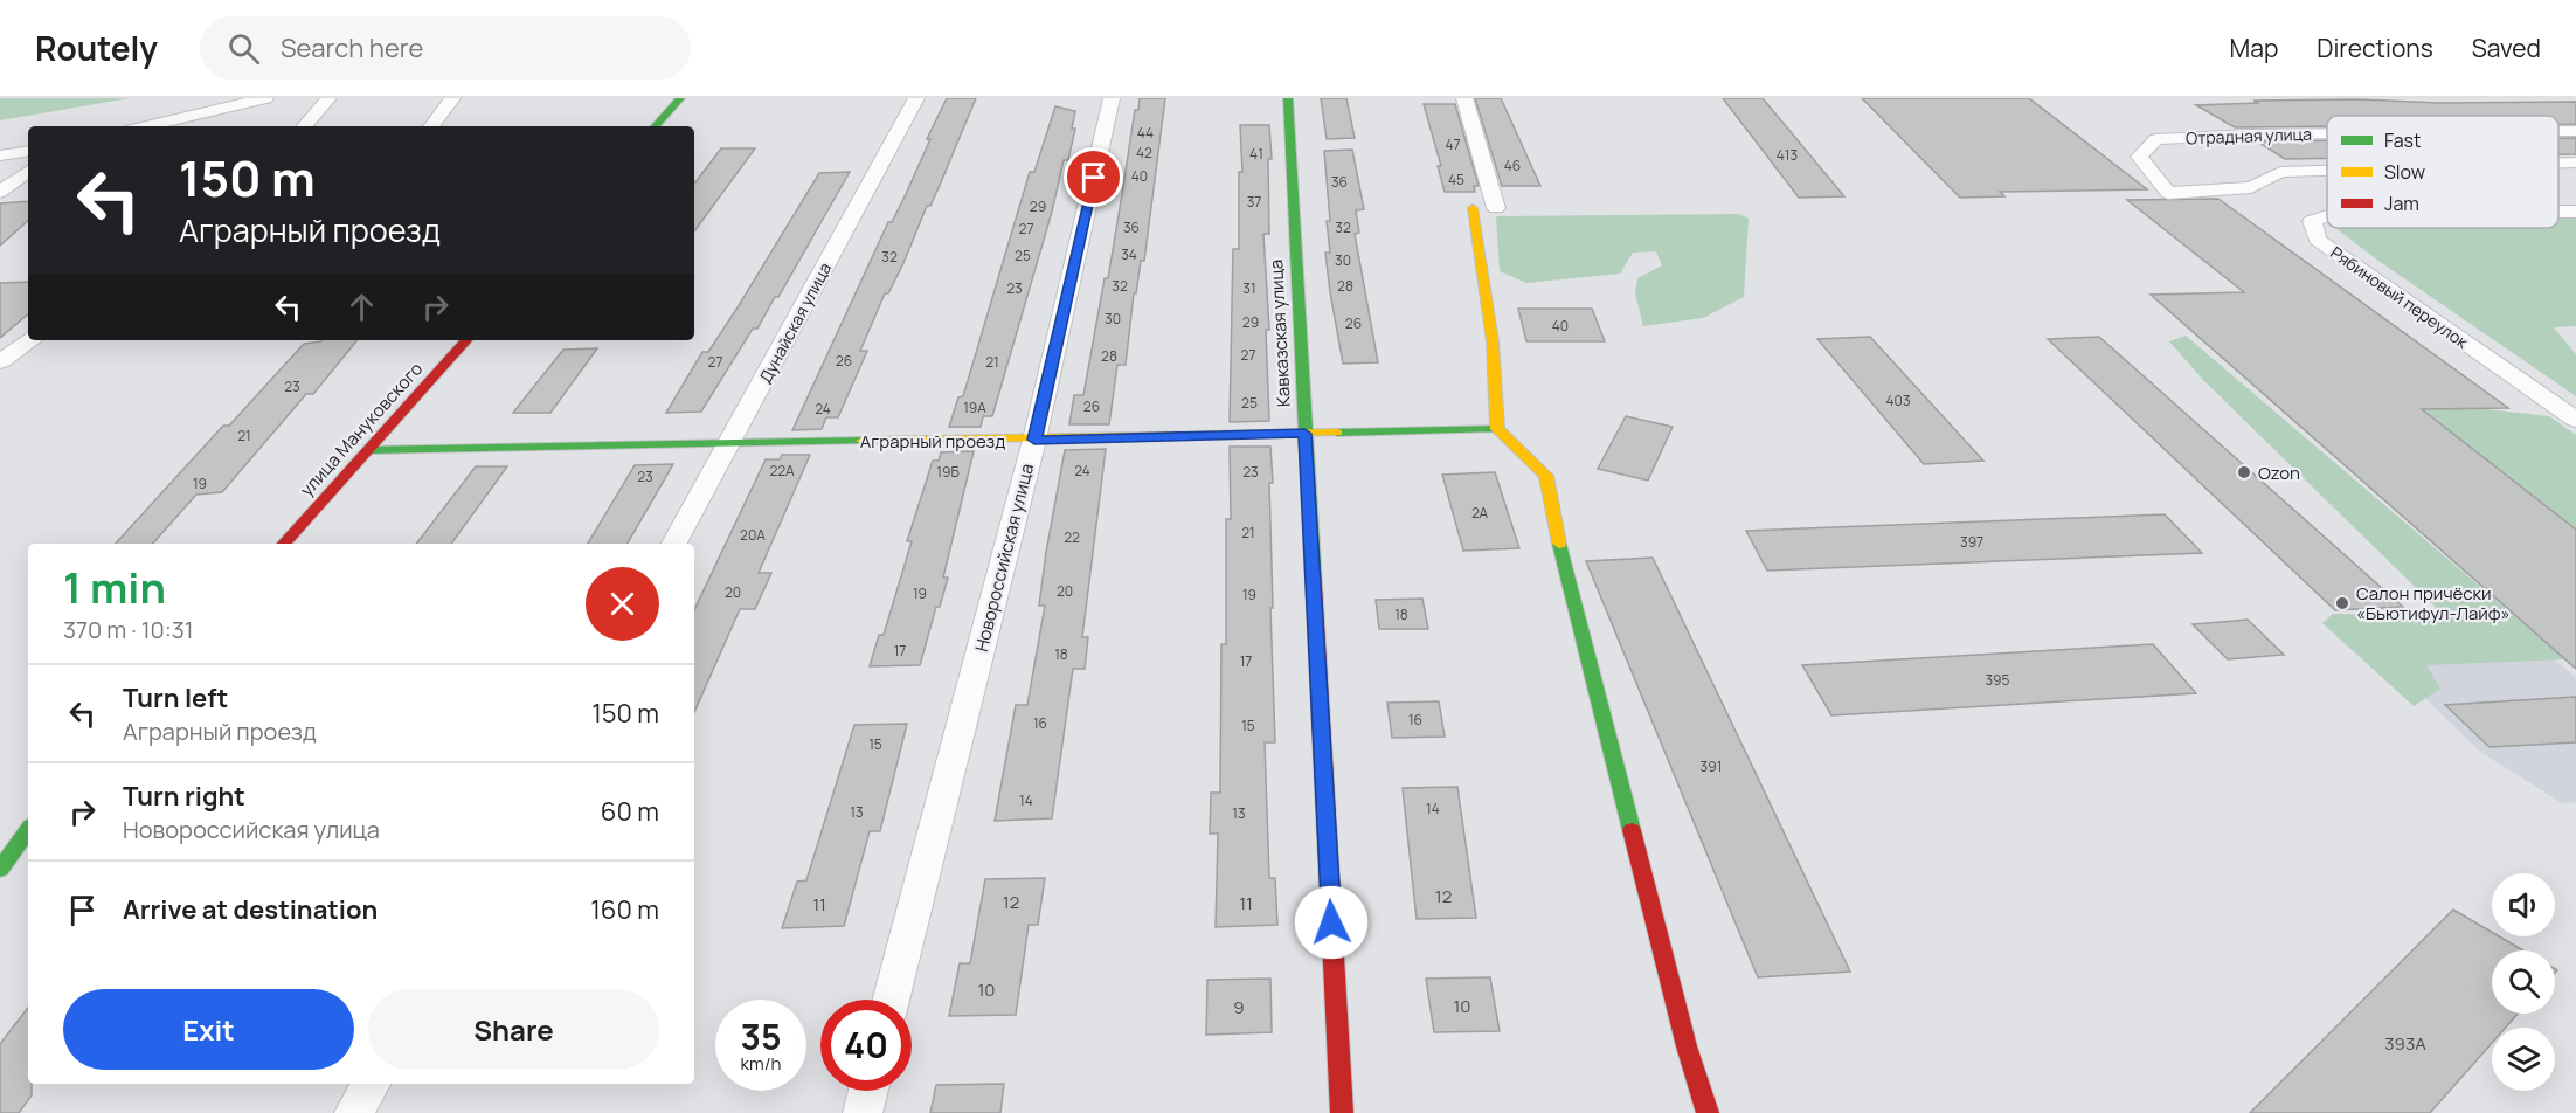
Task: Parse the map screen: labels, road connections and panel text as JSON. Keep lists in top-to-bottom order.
{
  "streets": {
    "street": [
      "Отрадная улица",
      "Рябиновый переулок",
      "Дунайская улица",
      "Кавказская улица",
      "улица Мануковского",
      "Аграрный проезд",
      "Новороссийская улица"
    ]
  },
  "crossings": [
    ["Дунайская улица", "Аграрный проезд"],
    ["Кавказская улица", "Аграрный проезд"],
    ["улица Мануковского", "Аграрный проезд"],
    ["Аграрный проезд", "Новороссийская улица"]
  ],
  "places": ["Ozon", "Салон причёски «Бьютифул-Лайф»"],
  "house_numbers": [
    "44",
    "47",
    "42",
    "41",
    "413",
    "46",
    "40",
    "45",
    "36",
    "37",
    "29",
    "36",
    "32",
    "27",
    "34",
    "25",
    "32",
    "30",
    "32",
    "28",
    "23",
    "31",
    "30",
    "29",
    "26",
    "40",
    "27",
    "28",
    "26",
    "27",
    "21",
    "23",
    "403",
    "25",
    "26",
    "19А",
    "24",
    "21",
    "22А",
    "24",
    "19Б",
    "23",
    "23",
    "19",
    "2А",
    "21",
    "20А",
    "22",
    "397",
    "20",
    "20",
    "19",
    "19",
    "18",
    "17",
    "18",
    "17",
    "395",
    "16",
    "16",
    "15",
    "15",
    "391",
    "14",
    "14",
    "13",
    "13",
    "12",
    "12",
    "11",
    "11",
    "10",
    "10",
    "9",
    "393А"
  ],
  "legend": ["Fast", "Slow", "Jam"],
  "page": {
    "header": "Routely",
    "search": "Search here",
    "nav": ["Map", "Directions", "Saved"],
    "turn": ["150 m", "Аграрный проезд"],
    "heading": ["1 min", "370 m · 10:31"],
    "list": [
      {
        "name": "Turn left",
        "note": "Аграрный проезд",
        "value": "150 m"
      },
      {
        "name": "Turn right",
        "note": "Новороссийская улица",
        "value": "60 m"
      },
      {
        "name": "Arrive at destination",
        "value": "160 m"
      }
    ],
    "buttons": ["Exit", "Share"],
    "speed": "35 km/h",
    "limit": "40"
  }
}
